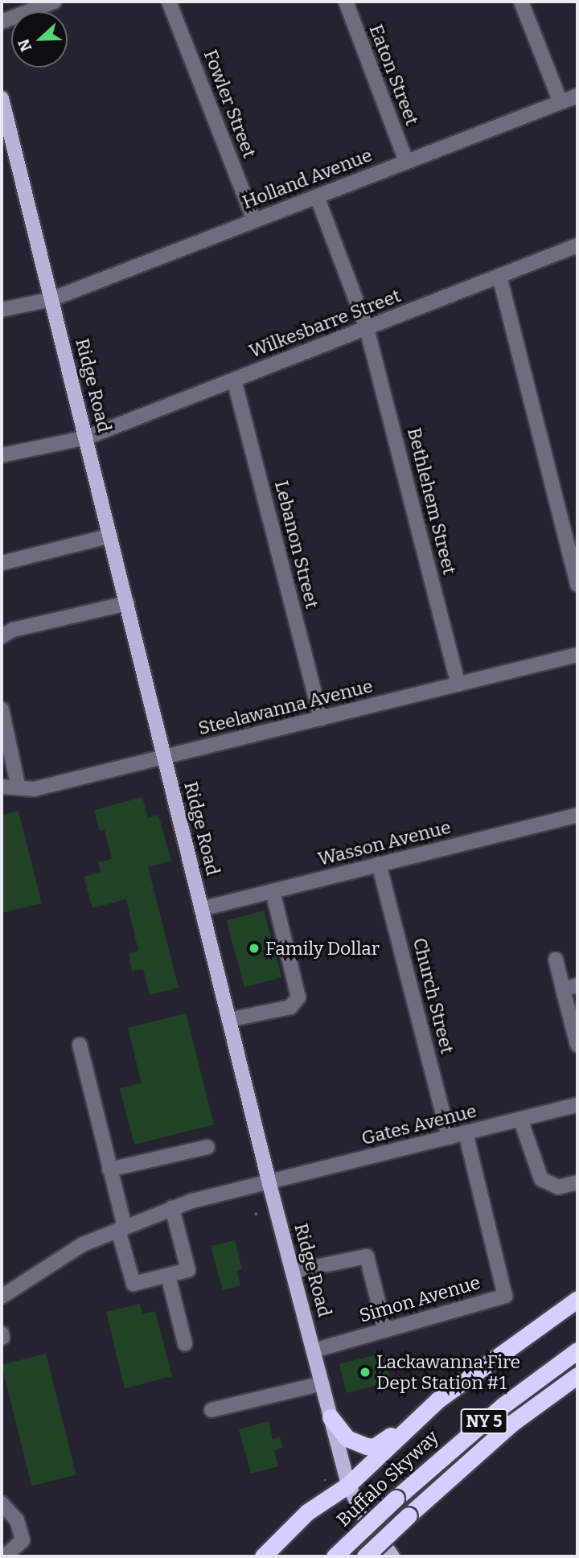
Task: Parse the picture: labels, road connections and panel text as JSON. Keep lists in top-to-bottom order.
{
  "streets": {
    "highway": ["NY 5", "Buffalo Skyway"],
    "main road": ["Ridge Road"],
    "street": [
      "Eaton Street",
      "Fowler Street",
      "Holland Avenue",
      "Wilkesbarre Street",
      "Bethlehem Street",
      "Lebanon Street",
      "Steelawanna Avenue",
      "Wasson Avenue",
      "Church Street",
      "Gates Avenue",
      "Simon Avenue"
    ]
  },
  "crossings": [
    ["Eaton Street", "Holland Avenue"],
    ["Fowler Street", "Holland Avenue"],
    ["Holland Avenue", "Ridge Road"],
    ["Holland Avenue", "Bethlehem Street"],
    ["Wilkesbarre Street", "Ridge Road"],
    ["Wilkesbarre Street", "Bethlehem Street"],
    ["Wilkesbarre Street", "Lebanon Street"],
    ["Ridge Road", "Steelawanna Avenue"],
    ["Ridge Road", "Wasson Avenue"],
    ["Ridge Road", "Gates Avenue"],
    ["Ridge Road", "Simon Avenue"],
    ["Bethlehem Street", "Steelawanna Avenue"],
    ["Lebanon Street", "Steelawanna Avenue"],
    ["Wasson Avenue", "Church Street"],
    ["Church Street", "Gates Avenue"],
    ["Gates Avenue", "Simon Avenue"]
  ],
  "places": ["Family Dollar", "Lackawanna Fire Dept Station #1"],
  "north": "left"
}
